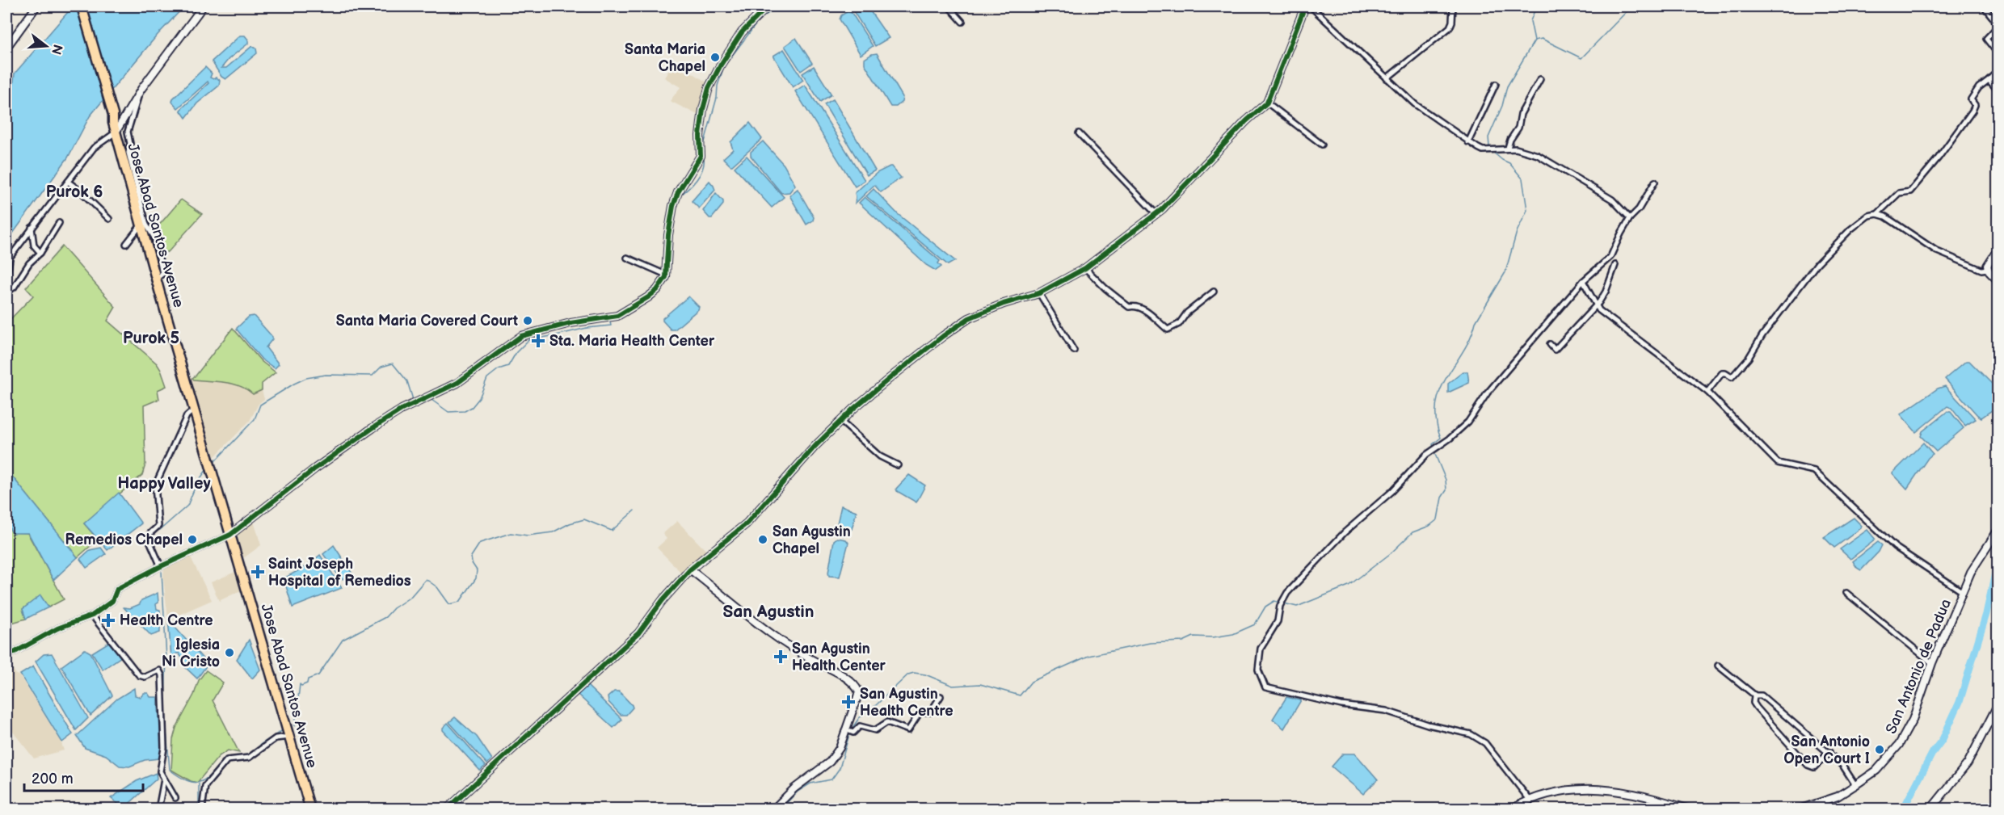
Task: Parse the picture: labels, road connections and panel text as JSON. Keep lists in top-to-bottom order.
{
  "streets": {
    "highway": ["Jose Abad Santos Avenue"],
    "street": ["San Antonio de Padua"]
  },
  "districts": [
    "Purok 6",
    "Purok 5",
    "Happy Valley",
    "San Agustin"
  ],
  "places": {
    "other": [
      "Santa Maria Chapel",
      "Santa Maria Covered Court",
      "Remedios Chapel",
      "San Agustin Chapel",
      "Iglesia Ni Cristo",
      "San Antonio Open Court I"
    ],
    "health": [
      "Sta. Maria Health Center",
      "Saint Joseph Hospital of Remedios",
      "Health Centre",
      "San Agustin Health Center",
      "San Agustin Health Centre"
    ]
  },
  "scale_bar": "200 m",
  "north": "right"
}
